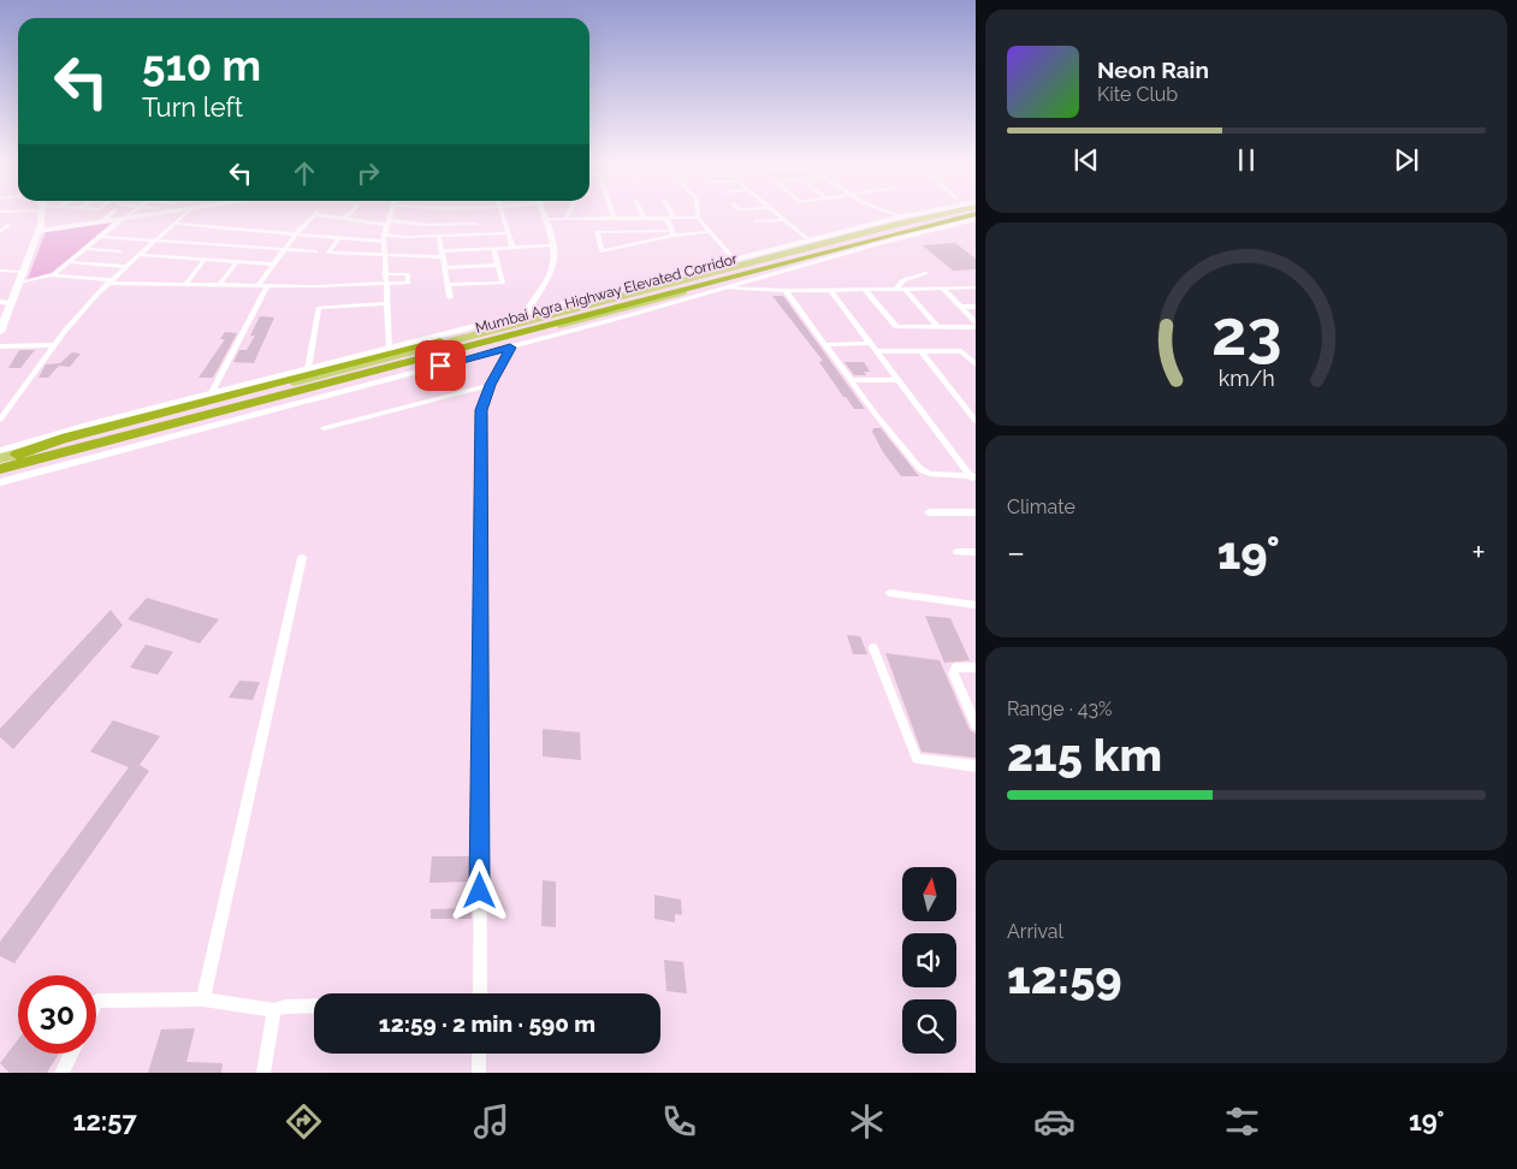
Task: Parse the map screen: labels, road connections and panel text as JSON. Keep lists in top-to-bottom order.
{
  "streets": {
    "highway": ["Mumbai Agra Highway Elevated Corridor"]
  },
  "north": "top",
  "page": {
    "turn": ["510 m", "Turn left"],
    "song": ["Neon Rain", "Kite Club"],
    "tile": [
      "Climate",
      ["Range · 43%", "215 km"],
      ["Arrival", "12:59"]
    ],
    "heat": ["−", "19°", "+"],
    "limit": "30",
    "trip": "12:59 · 2 min · 590 m",
    "tabs": ["12:57", "19°"],
    "gauge": ["23", "km/h"]
  }
}
